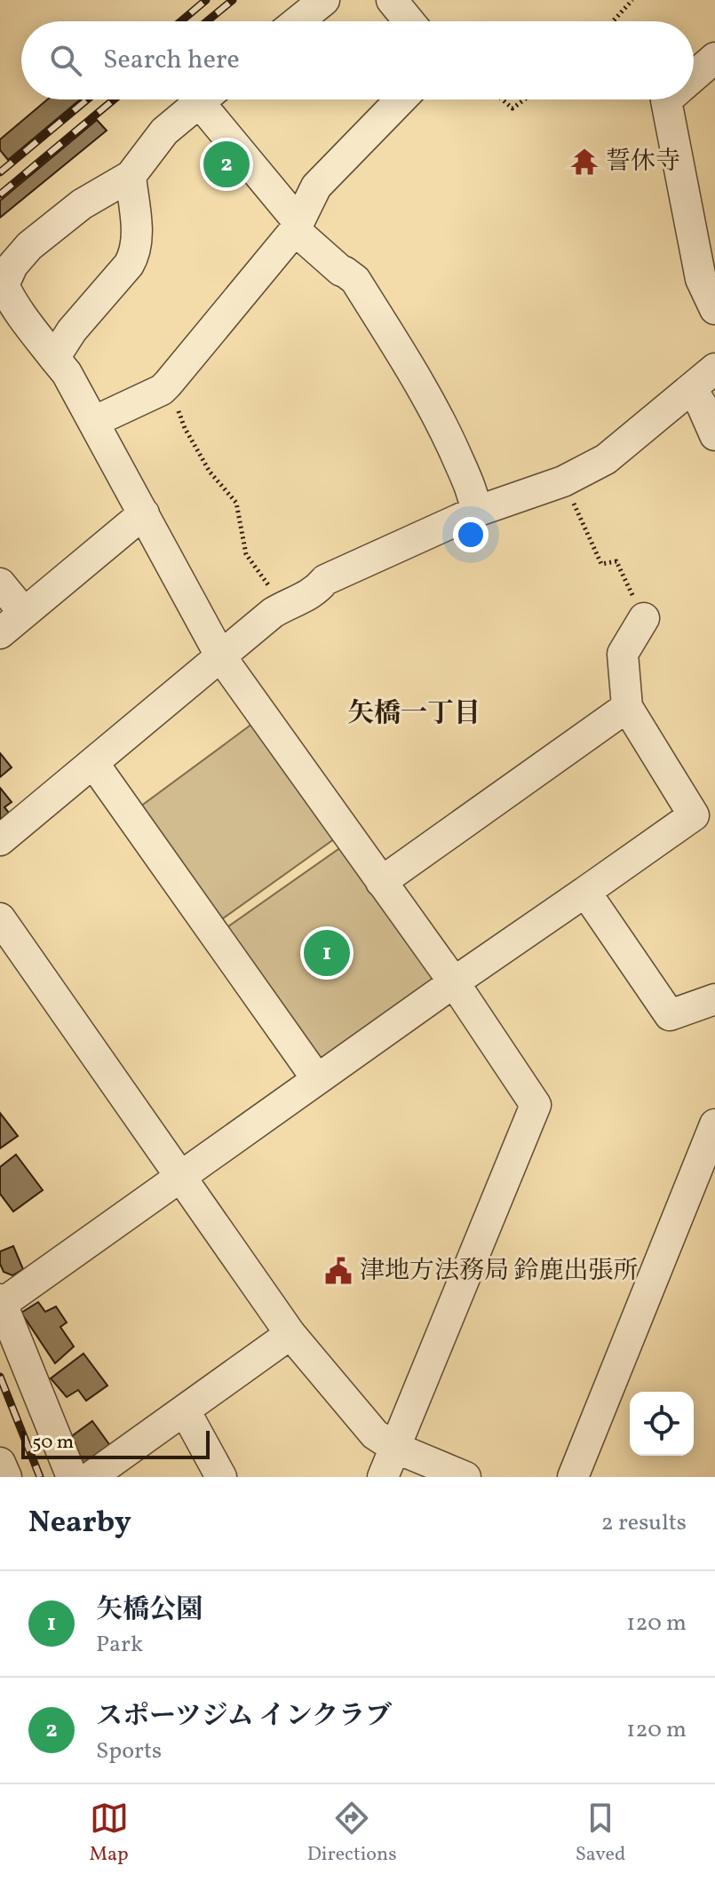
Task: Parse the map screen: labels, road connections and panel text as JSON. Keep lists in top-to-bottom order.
{
  "districts": ["矢橋一丁目"],
  "places": {
    "temple": ["誓休寺"],
    "public building": ["津地方法務局 鈴鹿出張所"]
  },
  "scale_bar": "50 m",
  "page": {
    "search": "Search here",
    "pins": ["2", "1"],
    "scale": "50 m",
    "heading": ["Nearby", "2 results"],
    "list": [
      {
        "mark": "1",
        "name": "矢橋公園",
        "note": "Park",
        "value": "120 m"
      },
      {
        "mark": "2",
        "name": "スポーツジム インクラブ",
        "note": "Sports",
        "value": "120 m"
      }
    ],
    "nav": ["Map", "Directions", "Saved"]
  }
}
